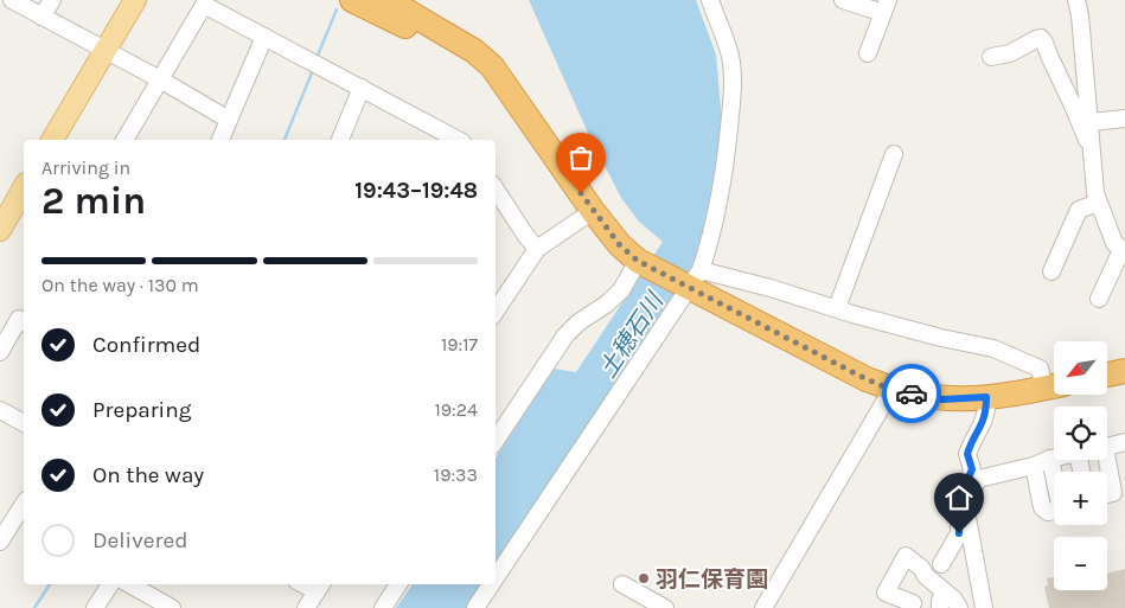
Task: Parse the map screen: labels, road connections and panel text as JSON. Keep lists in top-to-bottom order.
{
  "water": ["土穂石川"],
  "places": ["羽仁保育園"],
  "north": "bottom left",
  "page": {
    "heading": ["2 min", "Arriving in", "19:43–19:48"],
    "bar": "On the way · 130 m",
    "list": [
      ["Confirmed", "19:17"],
      ["Preparing", "19:24"],
      ["On the way", "19:33"],
      "Delivered"
    ],
    "map_buttons": ["+", "−"]
  }
}
